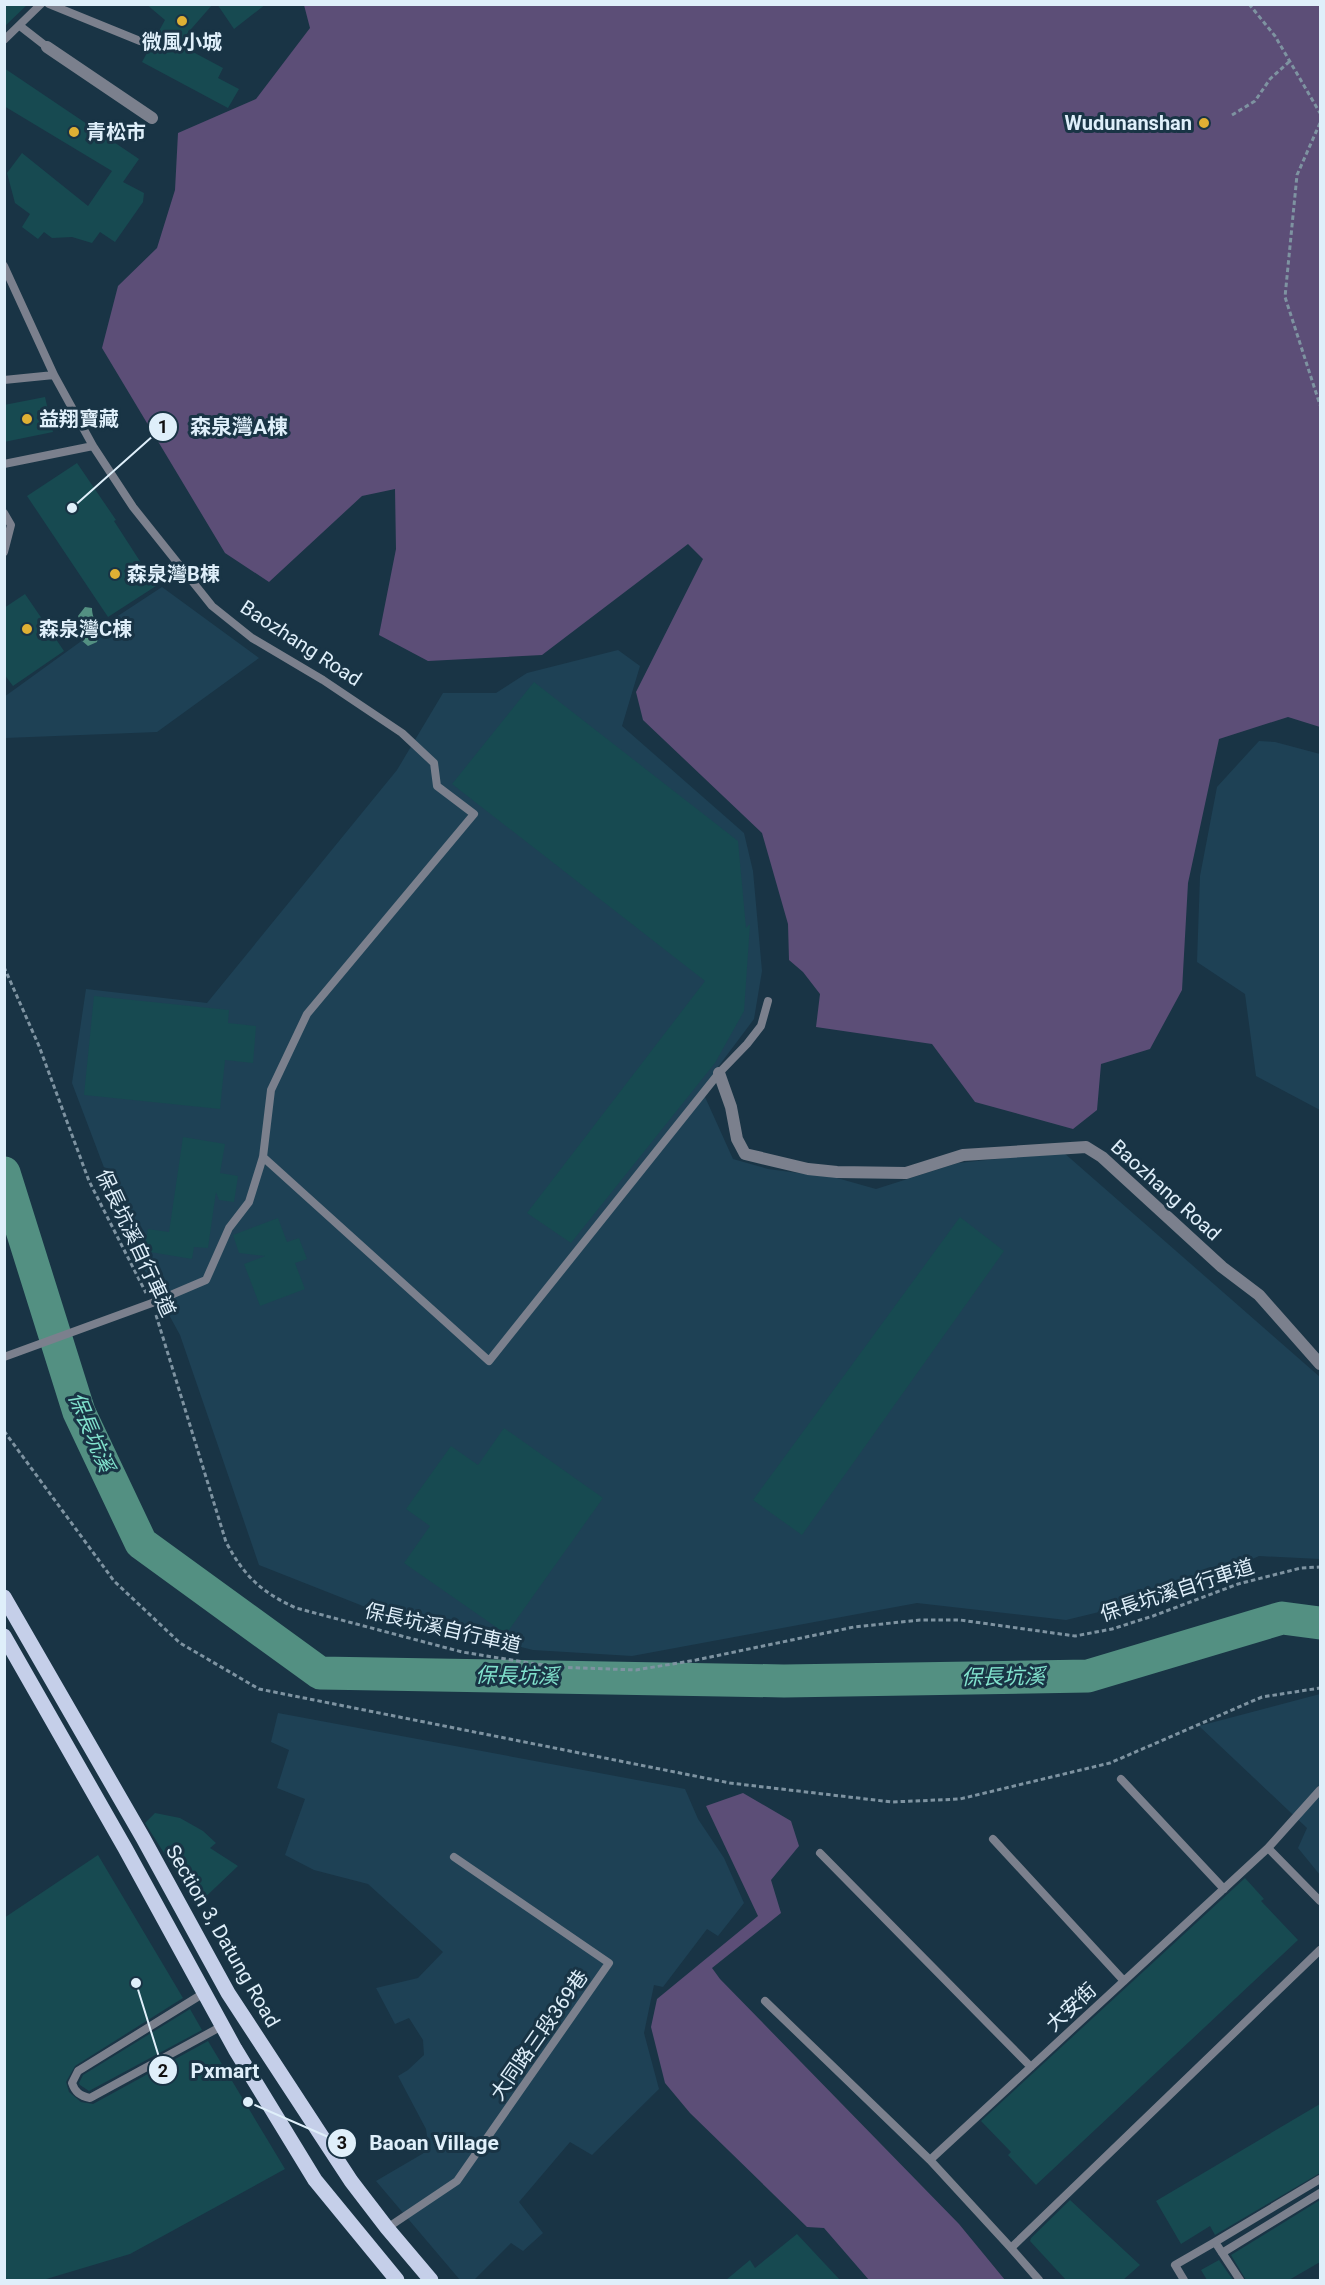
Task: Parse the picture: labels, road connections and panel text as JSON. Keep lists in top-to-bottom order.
{
  "streets": {
    "main road": ["Section 3, Datung Road"],
    "street": ["Baozhang Road"],
    "lane": ["大安街", "大同路三段369巷"],
    "path": ["保長坑溪自行車道"]
  },
  "crossings": [
    ["Section 3, Datung Road", "大同路三段369巷"]
  ],
  "water": ["保長坑溪"],
  "places": [
    "微風小城",
    "Wudunanshan",
    "青松市",
    "益翔寶藏",
    "森泉灣A棟",
    "森泉灣B棟",
    "森泉灣C棟",
    "Pxmart",
    "Baoan Village"
  ]
}
